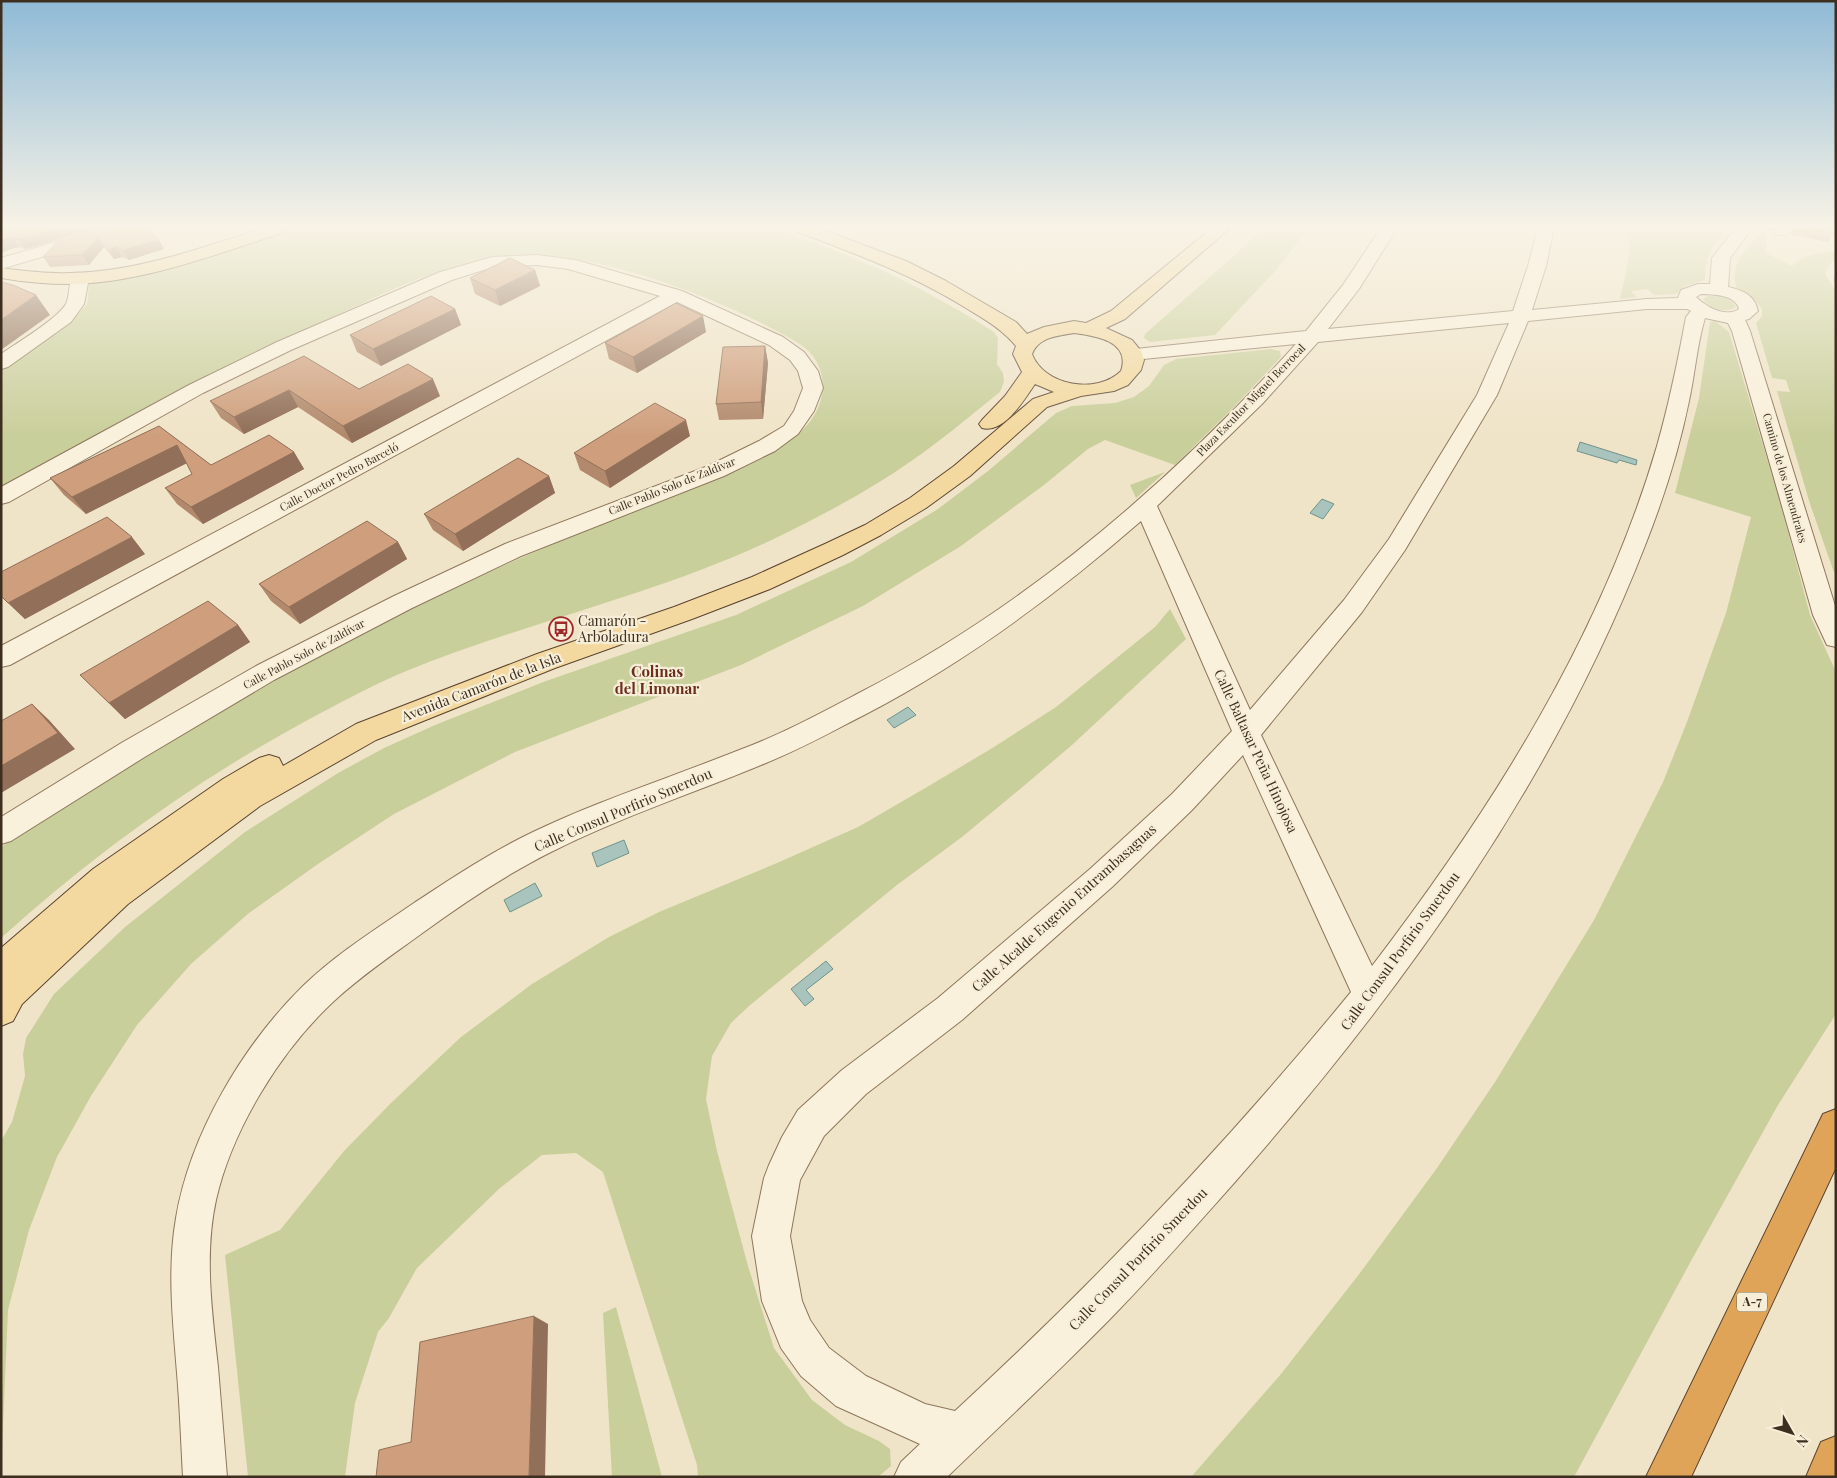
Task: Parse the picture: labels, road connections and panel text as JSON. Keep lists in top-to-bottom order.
{
  "streets": {
    "highway": ["A-7"],
    "main road": ["Avenida Camarón de la Isla"],
    "street": [
      "Plaza Escultor Miguel Berrocal",
      "Calle Doctor Pedro Barceló",
      "Camino de los Almendrales",
      "Calle Pablo Solo de Zaldívar",
      "Calle Baltasar Peña Hinojosa",
      "Calle Consul Porfirio Smerdou",
      "Calle Alcalde Eugenio Entrambasaguas"
    ]
  },
  "crossings": [
    ["Plaza Escultor Miguel Berrocal", "Avenida Camarón de la Isla"],
    ["Plaza Escultor Miguel Berrocal", "Calle Baltasar Peña Hinojosa"],
    ["Plaza Escultor Miguel Berrocal", "Calle Consul Porfirio Smerdou"],
    ["Calle Baltasar Peña Hinojosa", "Calle Consul Porfirio Smerdou"],
    ["Calle Baltasar Peña Hinojosa", "Calle Alcalde Eugenio Entrambasaguas"],
    ["Calle Consul Porfirio Smerdou", "Calle Alcalde Eugenio Entrambasaguas"]
  ],
  "districts": ["Colinas del Limonar"],
  "places": {
    "bus stop": ["Camarón - Arboladura"]
  },
  "north": "bottom right"
}
